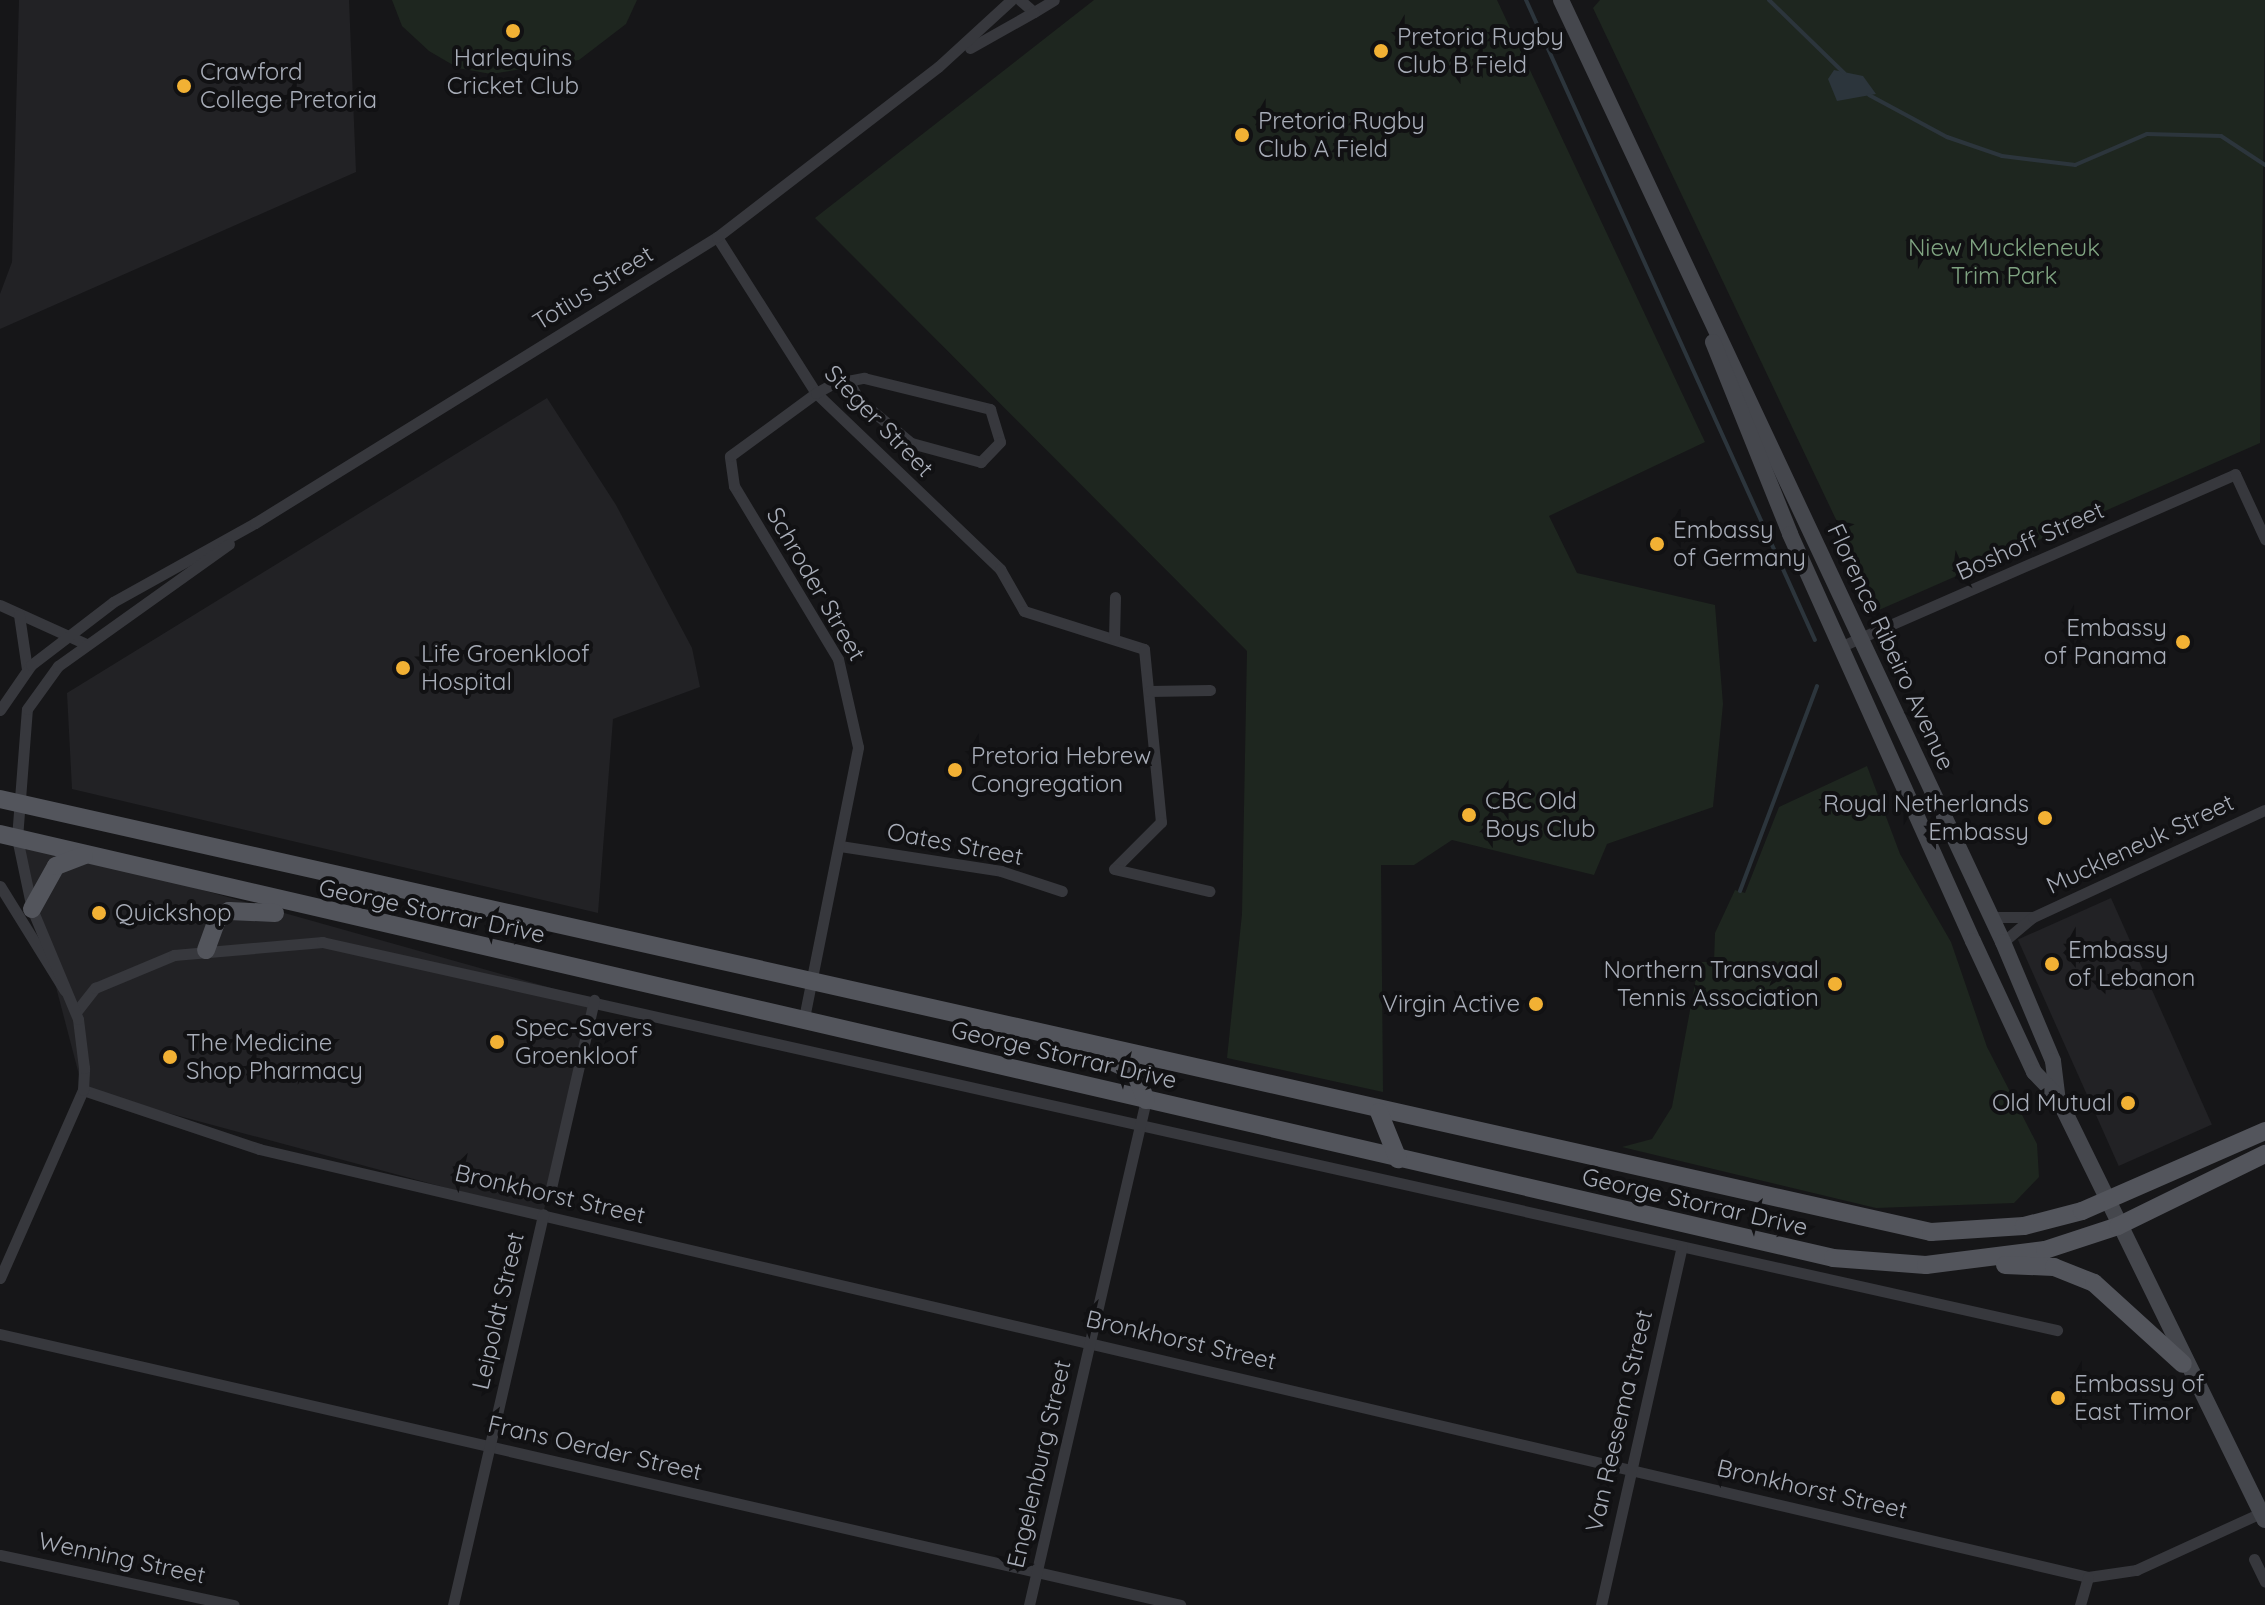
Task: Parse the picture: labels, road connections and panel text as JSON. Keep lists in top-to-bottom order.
{
  "streets": {
    "main road": ["Florence Ribeiro Avenue", "George Storrar Drive"],
    "street": [
      "Totius Street",
      "Steger Street",
      "Boshoff Street",
      "Schroder Street",
      "Oates Street",
      "Muckleneuk Street",
      "Bronkhorst Street",
      "Leipoldt Street",
      "Van Reesema Street",
      "Frans Oerder Street",
      "Engelenburg Street",
      "Wenning Street"
    ]
  },
  "crossings": [
    ["Totius Street", "Steger Street"],
    ["Totius Street", "George Storrar Drive"],
    ["Steger Street", "Schroder Street"],
    ["Boshoff Street", "Florence Ribeiro Avenue"],
    ["Schroder Street", "Oates Street"],
    ["Schroder Street", "George Storrar Drive"],
    ["Florence Ribeiro Avenue", "Muckleneuk Street"],
    ["Florence Ribeiro Avenue", "George Storrar Drive"],
    ["Florence Ribeiro Avenue", "Bronkhorst Street"],
    ["George Storrar Drive", "Van Reesema Street"],
    ["George Storrar Drive", "Engelenburg Street"],
    ["Bronkhorst Street", "Leipoldt Street"],
    ["Bronkhorst Street", "Van Reesema Street"],
    ["Bronkhorst Street", "Engelenburg Street"],
    ["Leipoldt Street", "Frans Oerder Street"],
    ["Frans Oerder Street", "Engelenburg Street"]
  ],
  "parks": ["Niew Muckleneuk Trim Park"],
  "places": [
    "Harlequins Cricket Club",
    "Pretoria Rugby Club B Field",
    "Crawford College Pretoria",
    "Pretoria Rugby Club A Field",
    "Embassy of Germany",
    "Embassy of Panama",
    "Life Groenkloof Hospital",
    "Pretoria Hebrew Congregation",
    "CBC Old Boys Club",
    "Royal Netherlands Embassy",
    "Quickshop",
    "Embassy of Lebanon",
    "Northern Transvaal Tennis Association",
    "Virgin Active",
    "Spec-Savers Groenkloof",
    "The Medicine Shop Pharmacy",
    "Old Mutual",
    "Embassy of East Timor"
  ]
}
